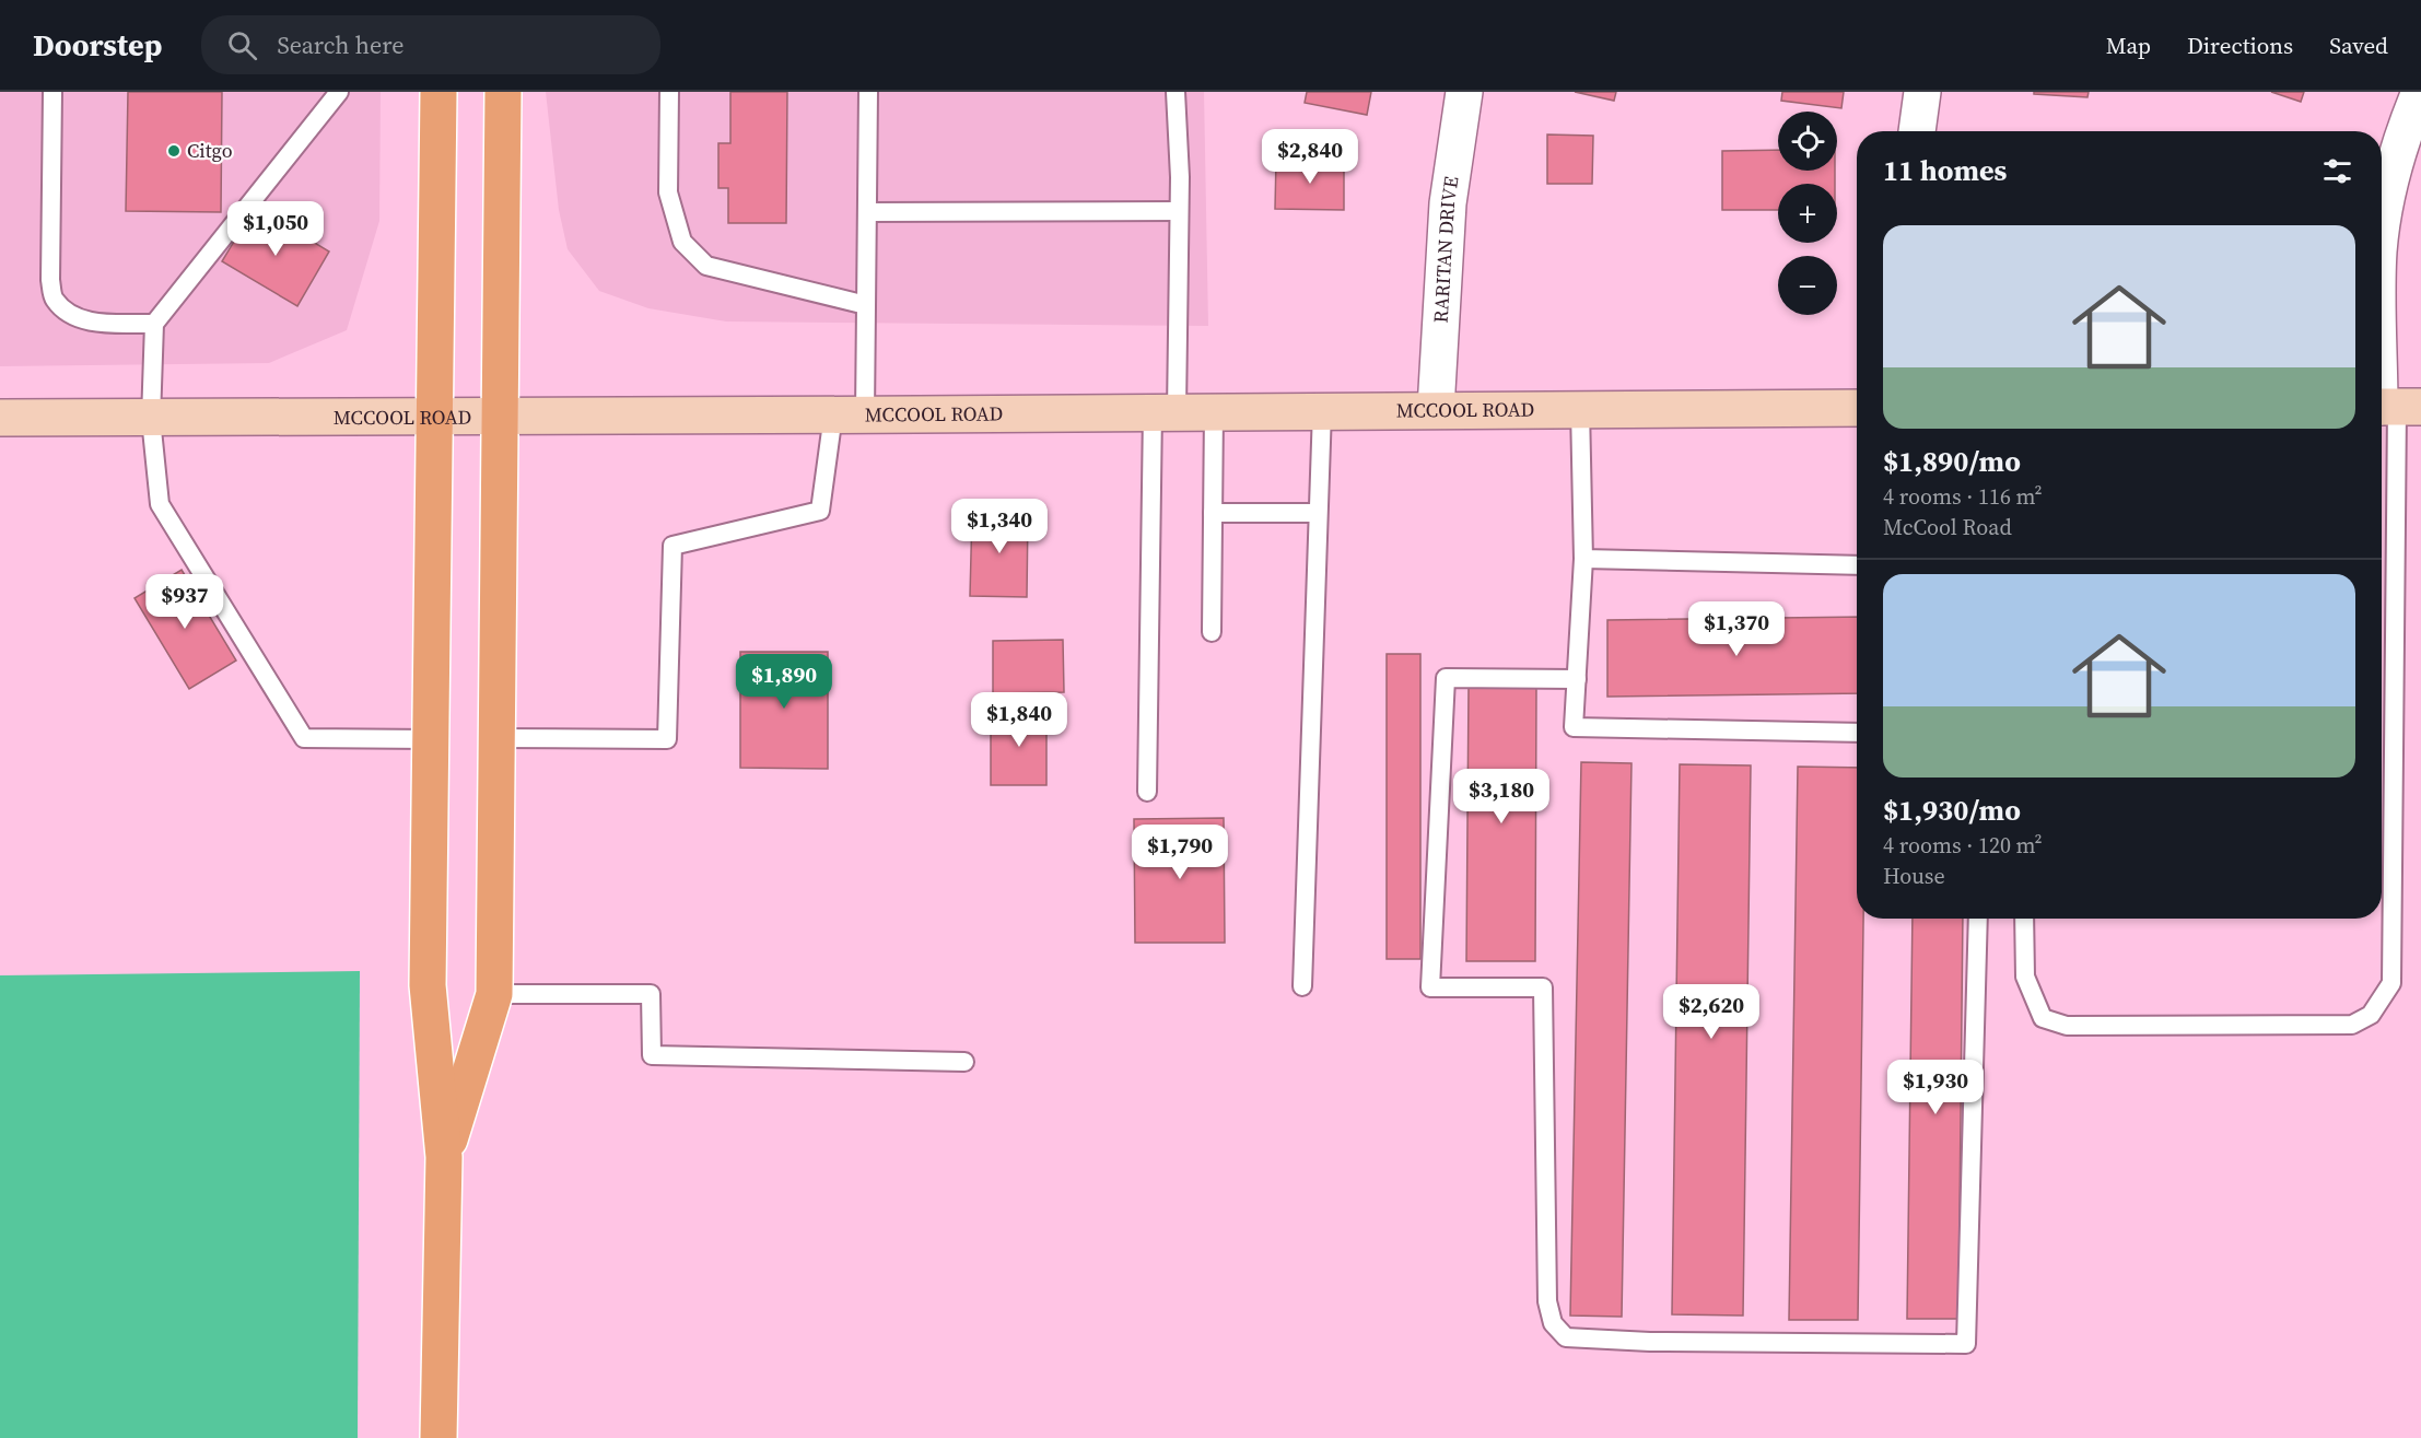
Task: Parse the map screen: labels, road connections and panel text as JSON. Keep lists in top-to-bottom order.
{
  "streets": {
    "street": ["RARITAN DRIVE", "MCCOOL ROAD"]
  },
  "crossings": [
    ["RARITAN DRIVE", "MCCOOL ROAD"]
  ],
  "places": ["Citgo"],
  "page": {
    "header": "Doorstep",
    "search": "Search here",
    "nav": ["Map", "Directions", "Saved"],
    "map_buttons": ["+", "−"],
    "price": [
      "$2,840",
      "$1,050",
      "$1,340",
      "$937",
      "$1,370",
      "$1,890",
      "$1,840",
      "$3,180",
      "$1,790",
      "$2,620",
      "$1,930"
    ],
    "heading": "11 homes",
    "list": [
      {
        "name": "$1,890/mo",
        "note": "4 rooms · 116 m² · McCool Road"
      },
      {
        "name": "$1,930/mo",
        "note": "4 rooms · 120 m² · House"
      }
    ]
  }
}
